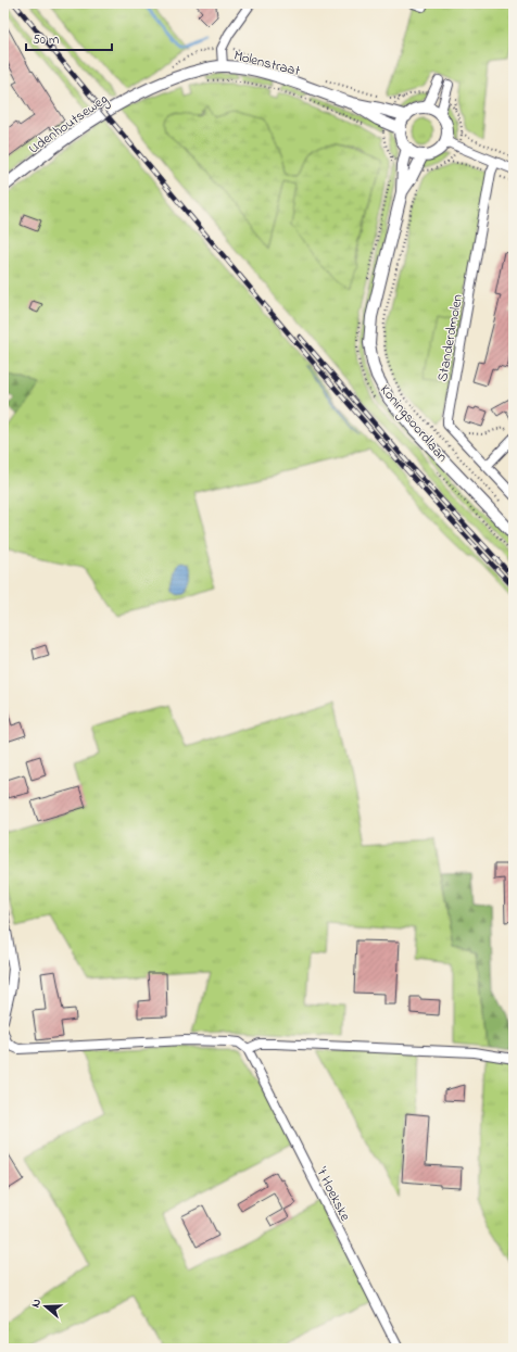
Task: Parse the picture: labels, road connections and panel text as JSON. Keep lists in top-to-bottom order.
{
  "streets": {
    "street": [
      "Molenstraat",
      "Udenhoutseweg",
      "Standerdmolen",
      "Koningsoordlaan",
      "'t Hoekske"
    ]
  },
  "crossings": [
    ["Molenstraat", "Udenhoutseweg"],
    ["Molenstraat", "Koningsoordlaan"]
  ],
  "scale_bar": "50 m",
  "north": "left"
}
